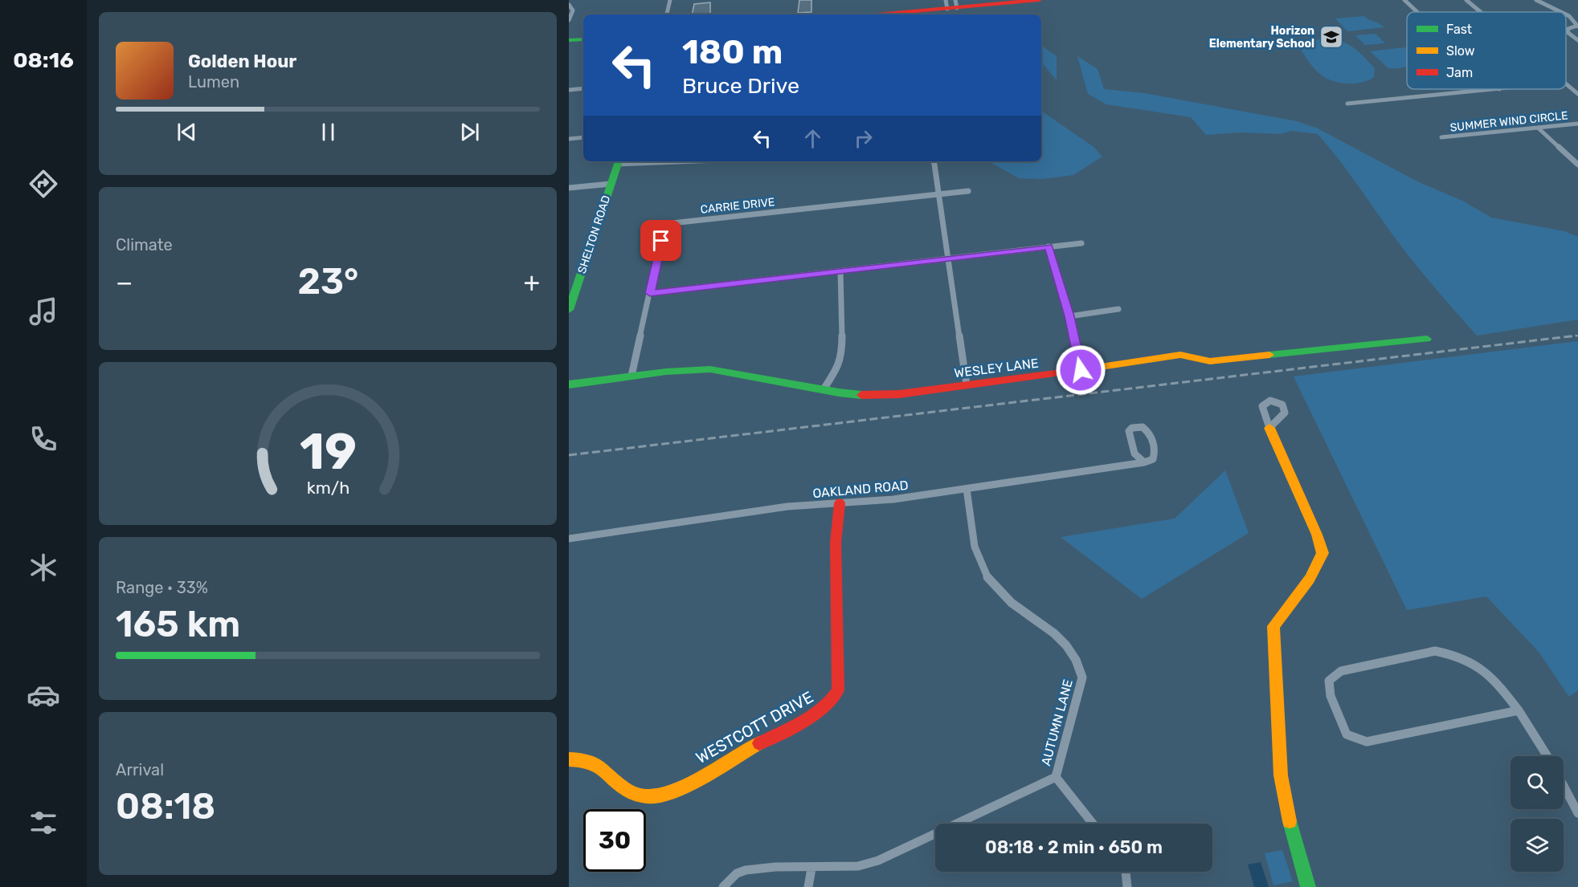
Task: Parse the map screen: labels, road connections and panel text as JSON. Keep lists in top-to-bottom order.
{
  "streets": {
    "street": [
      "SUMMER WIND CIRCLE",
      "CARRIE DRIVE",
      "SHELTON ROAD",
      "WESLEY LANE",
      "OAKLAND ROAD",
      "AUTUMN LANE",
      "WESTCOTT DRIVE"
    ]
  },
  "crossings": [
    ["CARRIE DRIVE", "WESLEY LANE"],
    ["OAKLAND ROAD", "AUTUMN LANE"],
    ["OAKLAND ROAD", "WESTCOTT DRIVE"]
  ],
  "places": {
    "school or university": ["Horizon Elementary School"]
  },
  "legend": ["Fast", "Slow", "Jam"],
  "page": {
    "tabs": "08:16",
    "turn": ["180 m", "Bruce Drive"],
    "song": ["Golden Hour", "Lumen"],
    "tile": [
      "Climate",
      ["Range · 33%", "165 km"],
      ["Arrival", "08:18"]
    ],
    "heat": ["−", "23°", "+"],
    "limit": "30",
    "trip": "08:18 · 2 min · 650 m",
    "gauge": ["19", "km/h"]
  }
}
